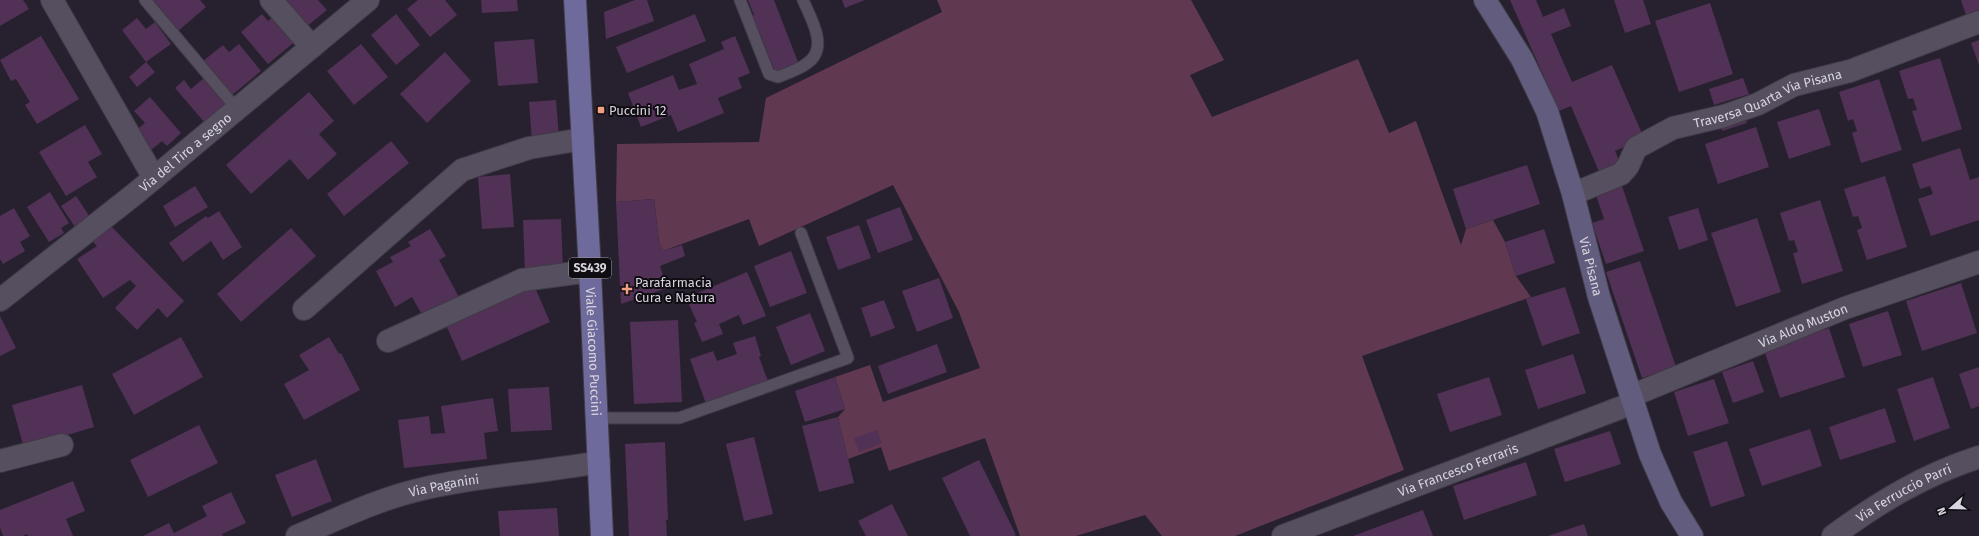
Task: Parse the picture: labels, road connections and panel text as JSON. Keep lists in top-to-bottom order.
{
  "streets": {
    "main road": ["Via Pisana", "SS439", "Viale Giacomo Puccini"],
    "street": [
      "Traversa Quarta Via Pisana",
      "Via del Tiro a segno",
      "Via Aldo Muston",
      "Via Francesco Ferraris",
      "Via Paganini",
      "Via Ferruccio Parri"
    ]
  },
  "crossings": [
    ["Traversa Quarta Via Pisana", "Via Pisana"],
    ["Via Pisana", "Via Aldo Muston"],
    ["Via Pisana", "Via Francesco Ferraris"],
    ["Via Aldo Muston", "Via Francesco Ferraris"],
    ["Viale Giacomo Puccini", "Via Paganini"]
  ],
  "places": {
    "transit": ["Puccini 12"],
    "health": ["Parafarmacia Cura e Natura"]
  },
  "north": "left"
}
